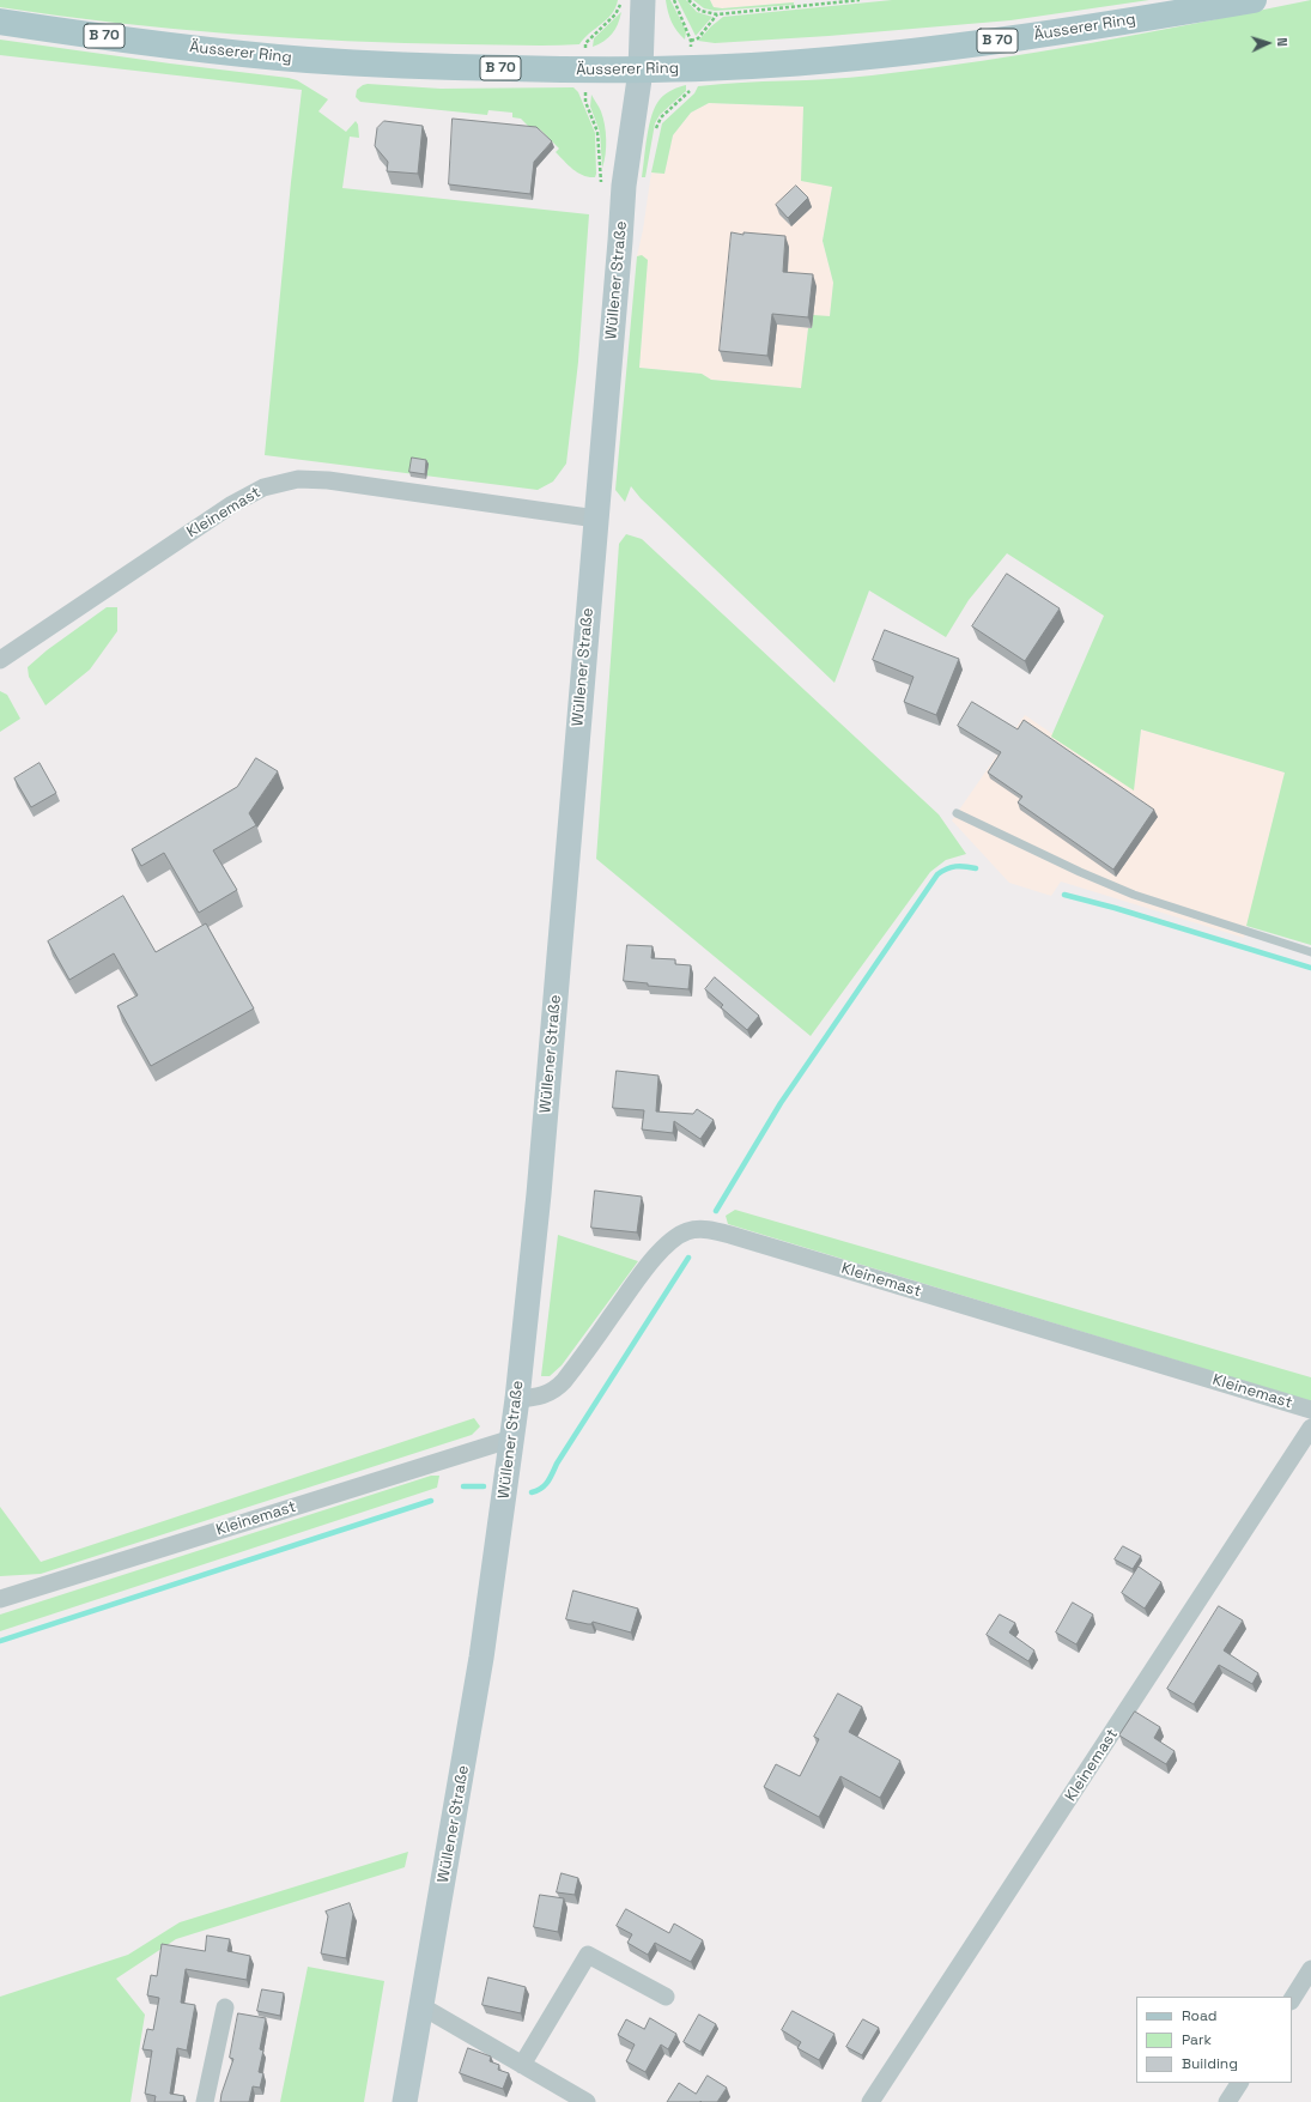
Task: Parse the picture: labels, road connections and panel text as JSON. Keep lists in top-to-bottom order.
{
  "streets": {
    "main road": ["Äusserer Ring", "B 70", "Wüllener Straße"],
    "street": ["Kleinemast"]
  },
  "crossings": [
    ["Äusserer Ring", "Wüllener Straße"],
    ["Wüllener Straße", "Kleinemast"]
  ],
  "legend": ["Road", "Park", "Building"],
  "north": "right"
}
